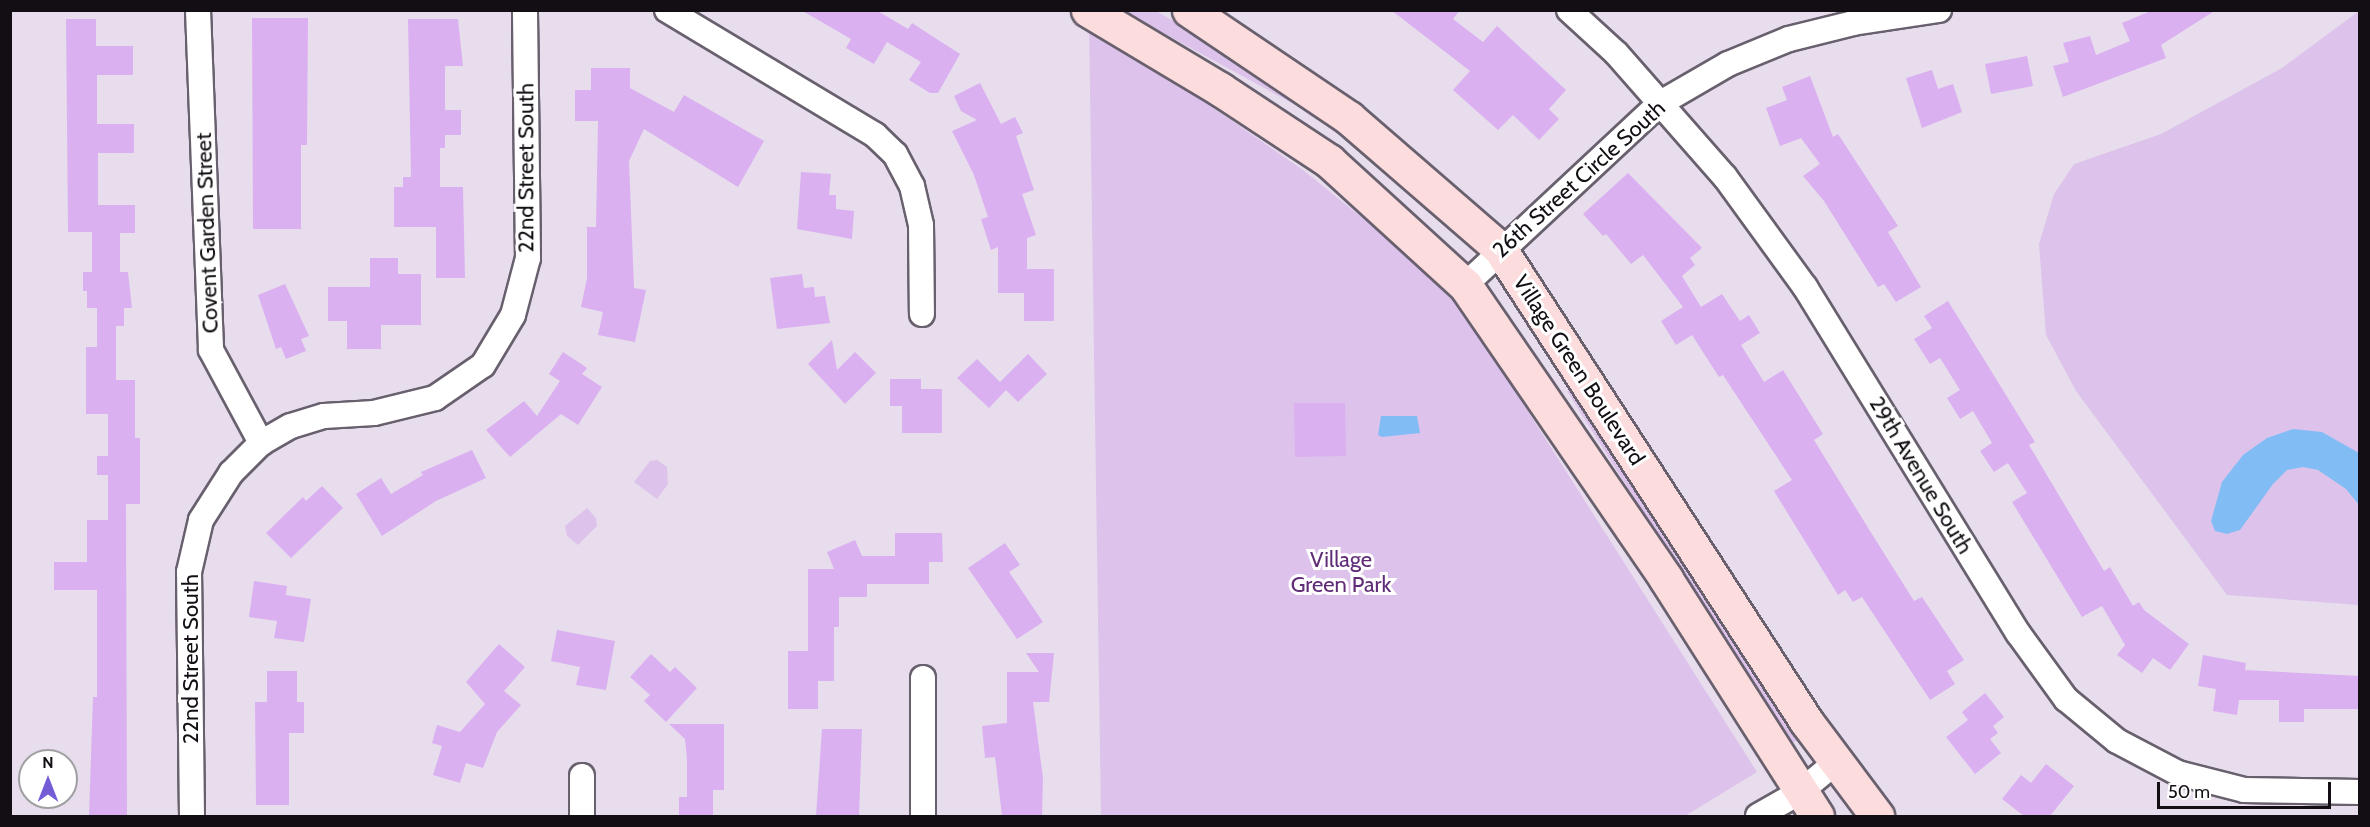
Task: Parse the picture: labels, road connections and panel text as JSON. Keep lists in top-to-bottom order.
{
  "streets": {
    "street": [
      "22nd Street South",
      "26th Street Circle South",
      "Covent Garden Street",
      "Village Green Boulevard",
      "29th Avenue South"
    ]
  },
  "crossings": [
    ["22nd Street South", "Covent Garden Street"],
    ["26th Street Circle South", "Village Green Boulevard"],
    ["26th Street Circle South", "29th Avenue South"]
  ],
  "parks": ["Village Green Park"],
  "scale_bar": "50 m",
  "north": "top"
}
